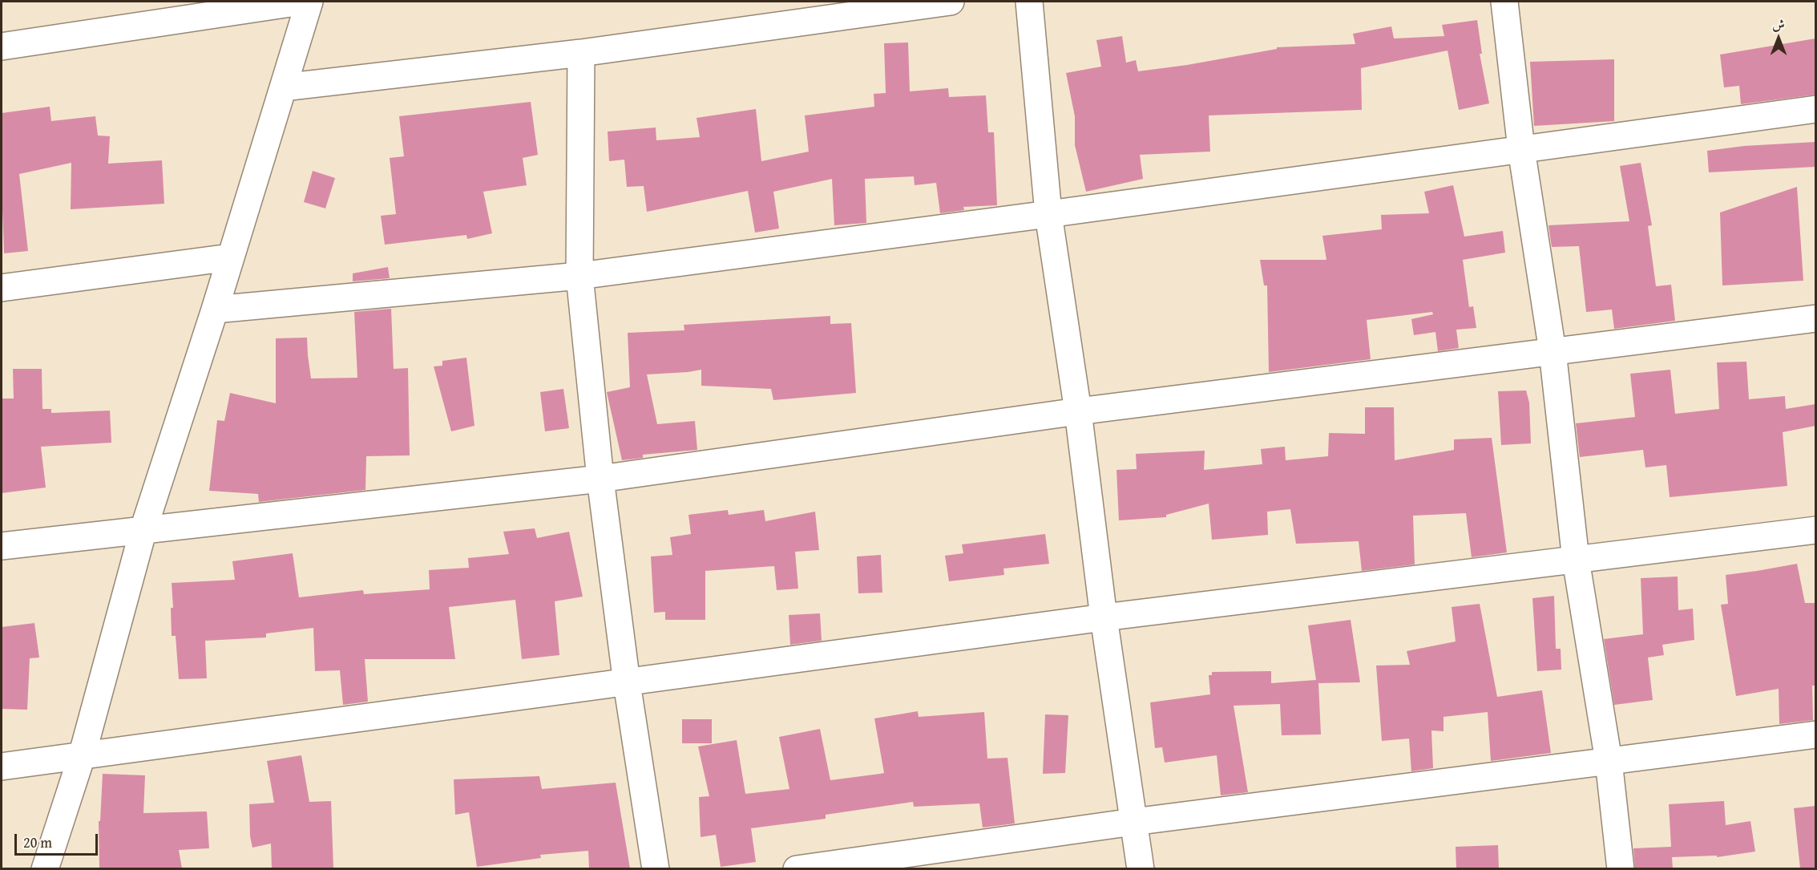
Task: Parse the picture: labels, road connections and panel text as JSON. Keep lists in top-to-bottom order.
{
  "scale_bar": "20 m",
  "north": "top"
}
